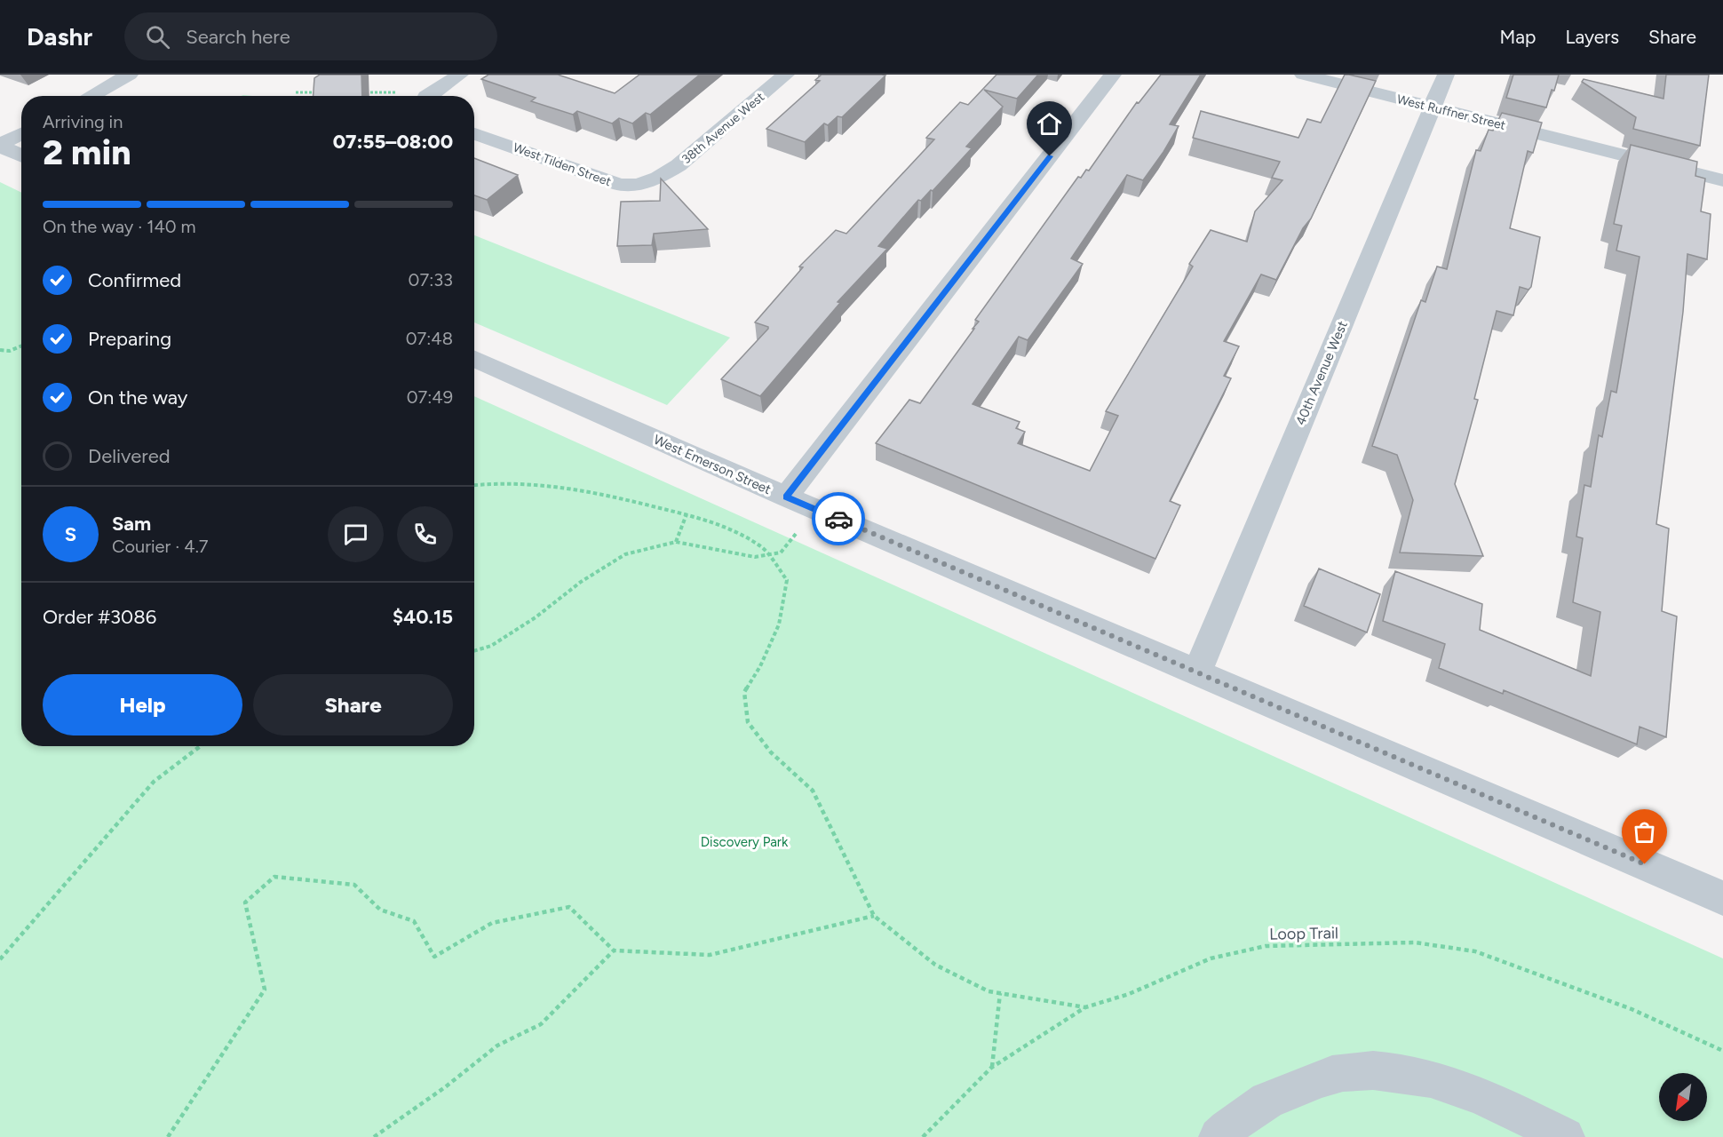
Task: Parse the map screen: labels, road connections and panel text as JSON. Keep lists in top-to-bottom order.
{
  "streets": {
    "street": [
      "West Ruffner Street",
      "38th Avenue West",
      "West Tilden Street",
      "40th Avenue West",
      "West Emerson Street"
    ],
    "path": ["Loop Trail"]
  },
  "crossings": [
    ["West Ruffner Street", "40th Avenue West"],
    ["38th Avenue West", "West Tilden Street"],
    ["40th Avenue West", "West Emerson Street"]
  ],
  "parks": ["Discovery Park"],
  "north": "bottom left",
  "page": {
    "header": "Dashr",
    "search": "Search here",
    "nav": ["Map", "Layers", "Share"],
    "heading": ["2 min", "Arriving in", "07:55–08:00"],
    "panel": [
      "Sam",
      "Courier · 4.7",
      "Order #3086",
      "$40.15"
    ],
    "bar": "On the way · 140 m",
    "list": [
      ["Confirmed", "07:33"],
      ["Preparing", "07:48"],
      ["On the way", "07:49"],
      "Delivered"
    ],
    "round": "S",
    "buttons": ["Help", "Share"]
  }
}
